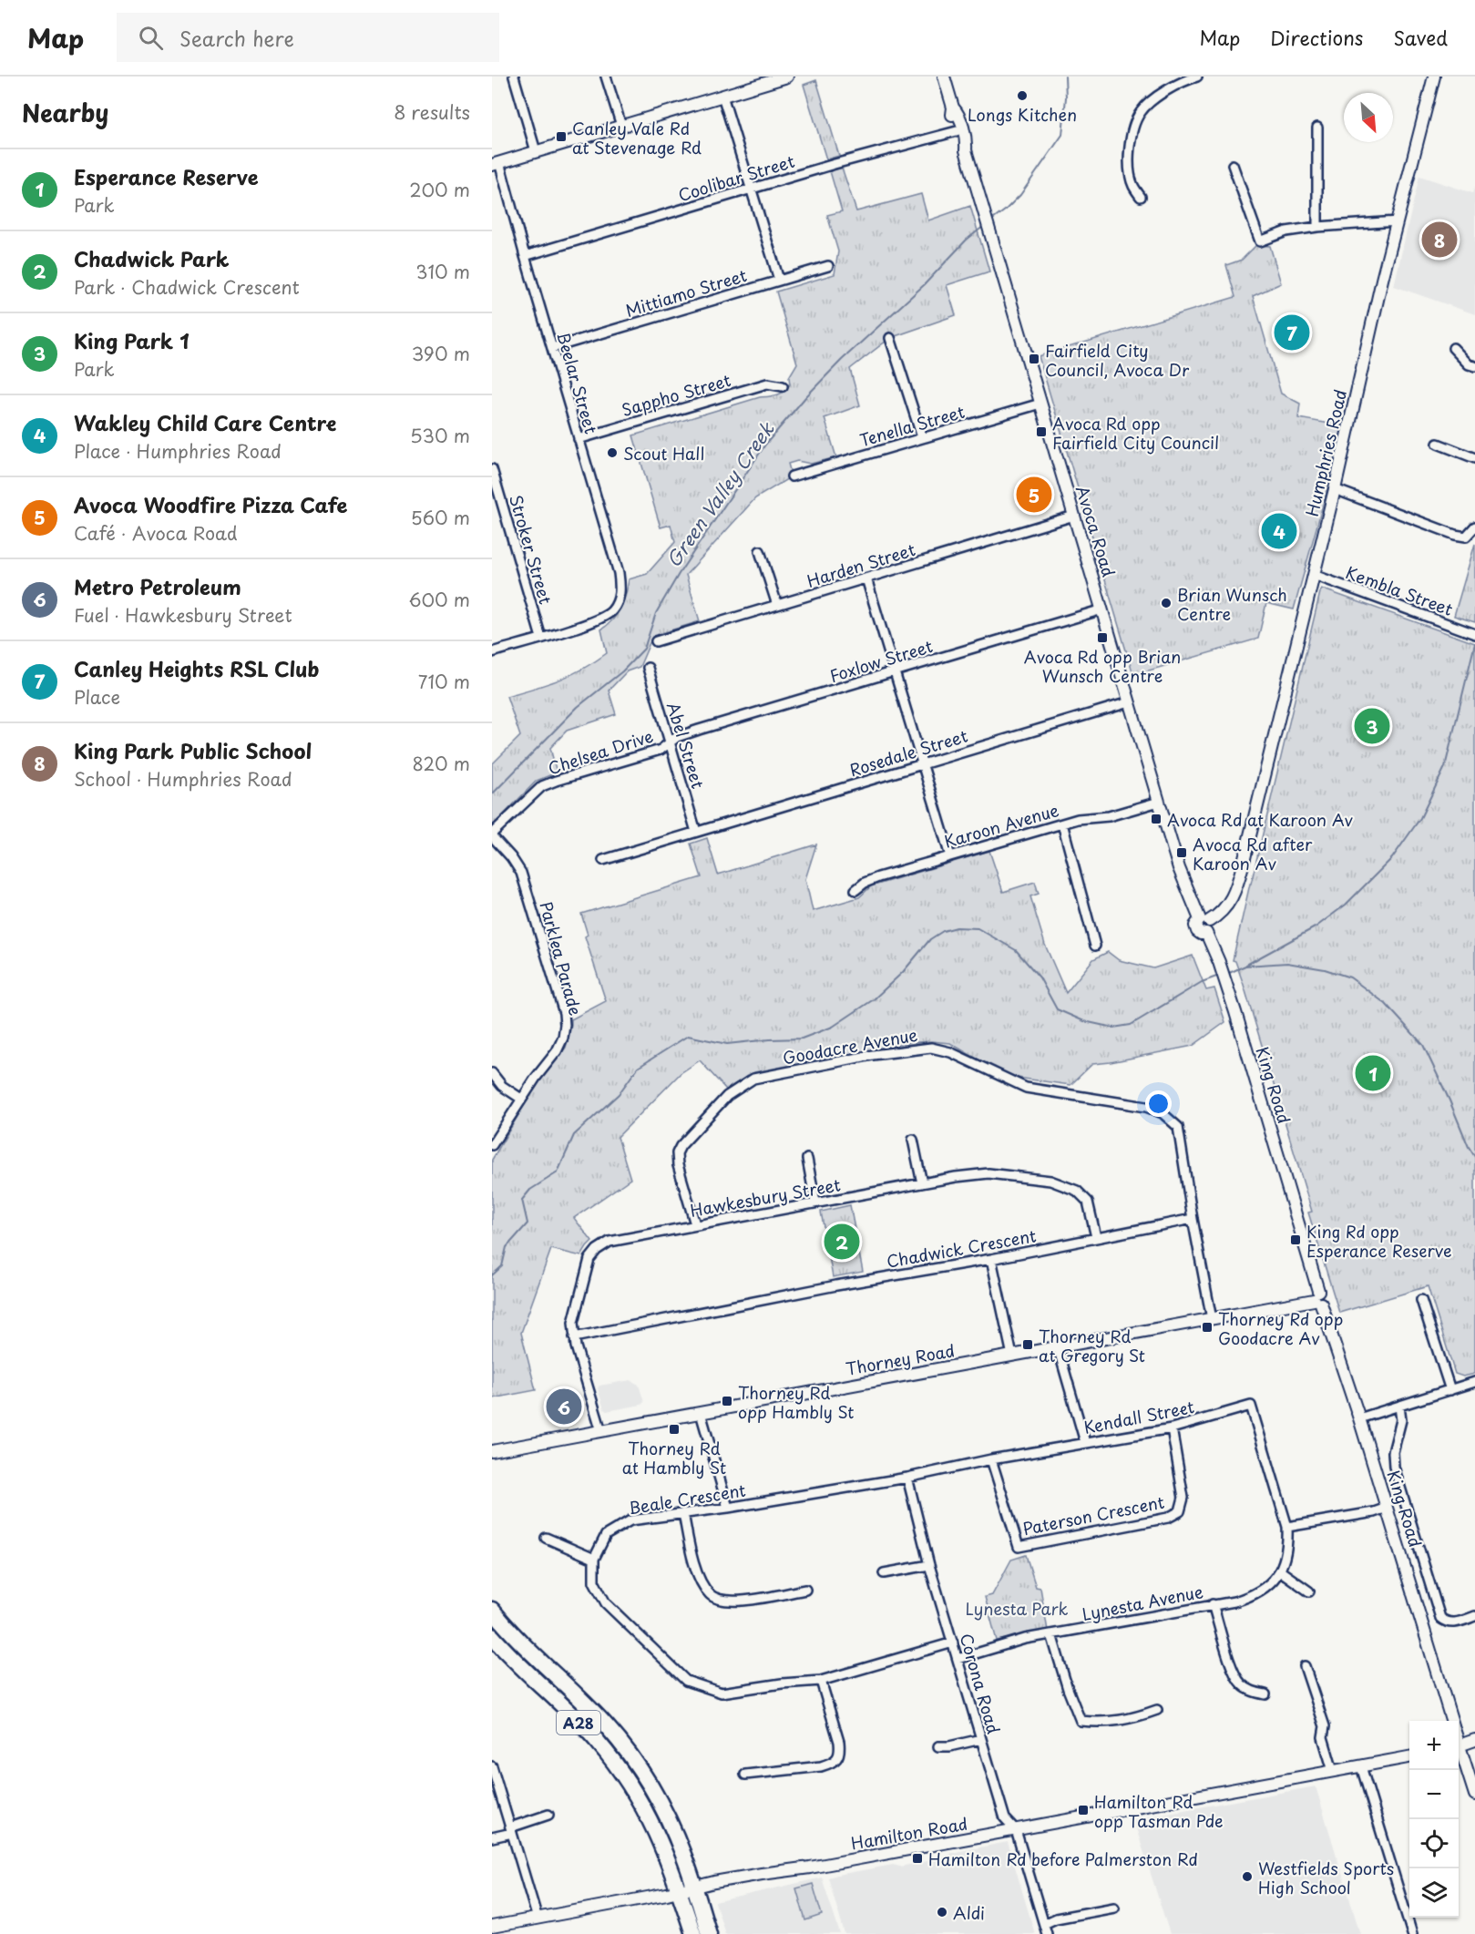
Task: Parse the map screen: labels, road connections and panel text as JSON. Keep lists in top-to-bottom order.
{
  "streets": {
    "highway": ["A28"],
    "main road": [
      "Humphries Road",
      "Avoca Road",
      "King Road",
      "Thorney Road",
      "Hamilton Road"
    ],
    "street": [
      "Coolibar Street",
      "Mittiamo Street",
      "Beelar Street",
      "Sappho Street",
      "Tenella Street",
      "Stroker Street",
      "Harden Street",
      "Kembla Street",
      "Foxlow Street",
      "Abel Street",
      "Chelsea Drive",
      "Rosedale Street",
      "Karoon Avenue",
      "Parklea Parade",
      "Goodacre Avenue",
      "Hawkesbury Street",
      "Chadwick Crescent",
      "Kendall Street",
      "Beale Crescent",
      "Paterson Crescent",
      "Lynesta Avenue",
      "Corona Road"
    ]
  },
  "crossings": [
    ["Coolibar Street", "Beelar Street"],
    ["Coolibar Street", "Avoca Road"],
    ["Mittiamo Street", "Beelar Street"],
    ["Beelar Street", "Sappho Street"],
    ["Beelar Street", "Stroker Street"],
    ["Tenella Street", "Avoca Road"],
    ["Humphries Road", "Avoca Road"],
    ["Humphries Road", "Kembla Street"],
    ["Humphries Road", "King Road"],
    ["Avoca Road", "Harden Street"],
    ["Avoca Road", "Foxlow Street"],
    ["Avoca Road", "Rosedale Street"],
    ["Avoca Road", "Karoon Avenue"],
    ["Avoca Road", "King Road"],
    ["Foxlow Street", "Abel Street"],
    ["Foxlow Street", "Chelsea Drive"],
    ["Abel Street", "Chelsea Drive"],
    ["Abel Street", "Rosedale Street"],
    ["Chelsea Drive", "Parklea Parade"],
    ["Goodacre Avenue", "Hawkesbury Street"],
    ["Goodacre Avenue", "Chadwick Crescent"],
    ["Goodacre Avenue", "Thorney Road"],
    ["King Road", "Thorney Road"],
    ["Hawkesbury Street", "Chadwick Crescent"],
    ["Hawkesbury Street", "Thorney Road"],
    ["Kendall Street", "Beale Crescent"],
    ["Kendall Street", "Paterson Crescent"],
    ["Kendall Street", "Corona Road"],
    ["Beale Crescent", "Corona Road"],
    ["Lynesta Avenue", "Corona Road"],
    ["Corona Road", "Hamilton Road"],
    ["A28", "Hamilton Road"]
  ],
  "water": ["Green Valley Creek"],
  "parks": ["Lynesta Park"],
  "places": {
    "other": [
      "Longs Kitchen",
      "Scout Hall",
      "Brian Wunsch Centre",
      "Westfields Sports High School",
      "Aldi"
    ],
    "transit": [
      "Canley Vale Rd at Stevenage Rd",
      "Fairfield City Council, Avoca Dr",
      "Avoca Rd opp Fairfield City Council",
      "Avoca Rd opp Brian Wunsch Centre",
      "Avoca Rd at Karoon Av",
      "Avoca Rd after Karoon Av",
      "King Rd opp Esperance Reserve",
      "Thorney Rd opp Goodacre Av",
      "Thorney Rd at Gregory St",
      "Thorney Rd opp Hambly St",
      "Thorney Rd at Hambly St",
      "Hamilton Rd opp Tasman Pde",
      "Hamilton Rd before Palmerston Rd"
    ]
  },
  "north": "bottom right",
  "page": {
    "header": "Map",
    "search": "Search here",
    "nav": ["Map", "Directions", "Saved"],
    "heading": ["Nearby", "8 results"],
    "list": [
      {
        "mark": "1",
        "name": "Esperance Reserve",
        "note": "Park",
        "value": "200 m"
      },
      {
        "mark": "2",
        "name": "Chadwick Park",
        "note": "Park · Chadwick Crescent",
        "value": "310 m"
      },
      {
        "mark": "3",
        "name": "King Park 1",
        "note": "Park",
        "value": "390 m"
      },
      {
        "mark": "4",
        "name": "Wakley Child Care Centre",
        "note": "Place · Humphries Road",
        "value": "530 m"
      },
      {
        "mark": "5",
        "name": "Avoca Woodfire Pizza Cafe",
        "note": "Café · Avoca Road",
        "value": "560 m"
      },
      {
        "mark": "6",
        "name": "Metro Petroleum",
        "note": "Fuel · Hawkesbury Street",
        "value": "600 m"
      },
      {
        "mark": "7",
        "name": "Canley Heights RSL Club",
        "note": "Place",
        "value": "710 m"
      },
      {
        "mark": "8",
        "name": "King Park Public School",
        "note": "School · Humphries Road",
        "value": "820 m"
      }
    ],
    "pins": [
      "8",
      "7",
      "5",
      "4",
      "3",
      "1",
      "2",
      "6"
    ],
    "map_buttons": ["+", "−"]
  }
}
